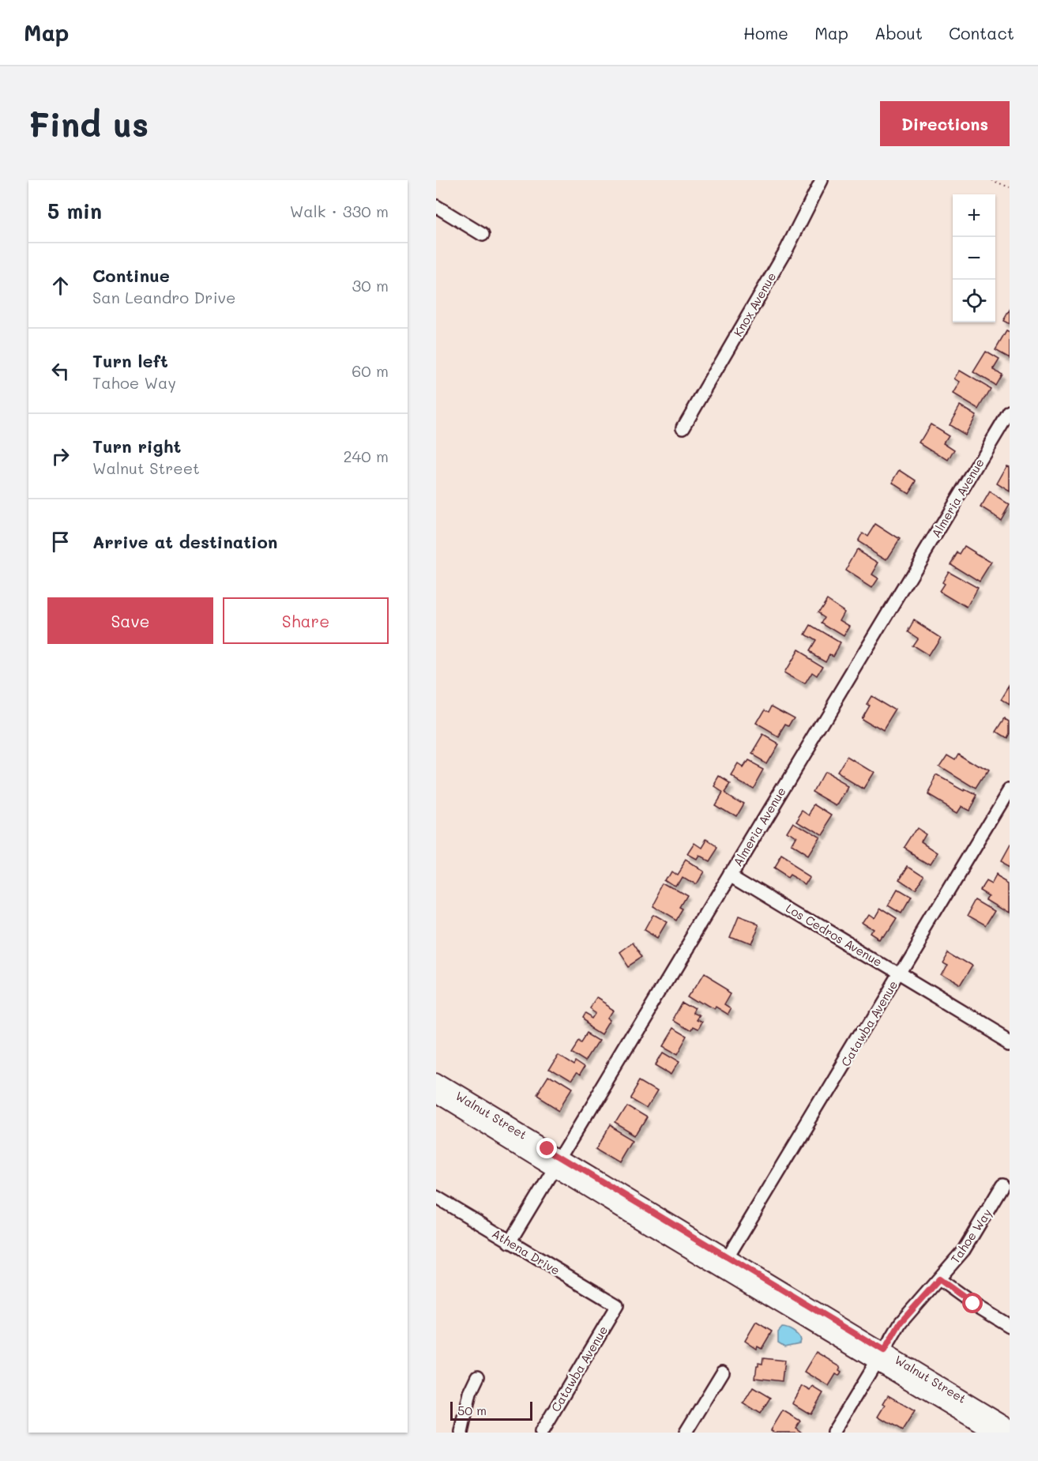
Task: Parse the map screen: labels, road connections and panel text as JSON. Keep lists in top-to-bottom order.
{
  "streets": {
    "street": [
      "Knox Avenue",
      "Almeria Avenue",
      "Los Cedros Avenue",
      "Catawba Avenue",
      "Walnut Street",
      "Tahoe Way",
      "Athena Drive"
    ]
  },
  "crossings": [
    ["Almeria Avenue", "Los Cedros Avenue"],
    ["Almeria Avenue", "Walnut Street"],
    ["Almeria Avenue", "Athena Drive"],
    ["Los Cedros Avenue", "Catawba Avenue"],
    ["Catawba Avenue", "Walnut Street"],
    ["Catawba Avenue", "Athena Drive"],
    ["Walnut Street", "Tahoe Way"]
  ],
  "scale_bar": "50 m",
  "page": {
    "header": "Map",
    "nav": [
      "Home",
      "Map",
      "About",
      "Contact"
    ],
    "buttons": [
      "Directions",
      ["Save", "Share"]
    ],
    "title": "Find us",
    "heading": ["5 min", "Walk · 330 m"],
    "map_buttons": ["+", "−"],
    "list": [
      ["Continue", "San Leandro Drive", "30 m"],
      ["Turn left", "Tahoe Way", "60 m"],
      ["Turn right", "Walnut Street", "240 m"],
      "Arrive at destination"
    ],
    "scale": "50 m"
  }
}
